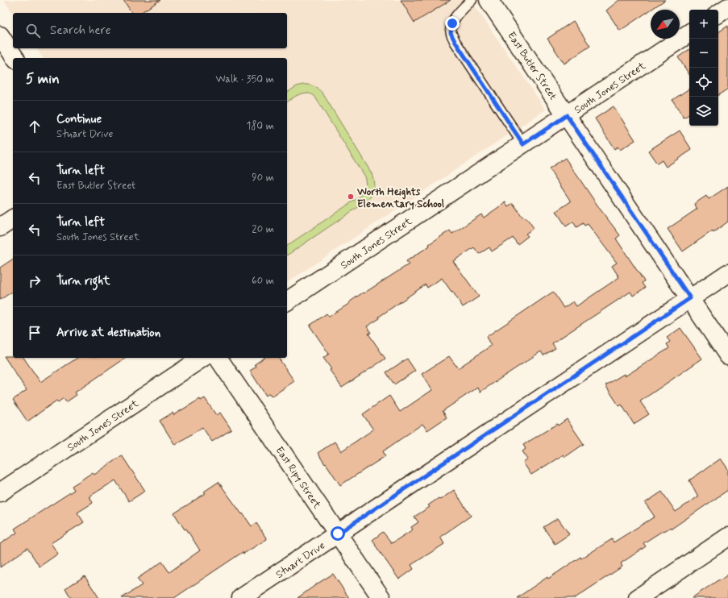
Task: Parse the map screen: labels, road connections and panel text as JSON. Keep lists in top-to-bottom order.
{
  "streets": {
    "street": [
      "East Butler Street",
      "South Jones Street",
      "East Ripy Street",
      "Stuart Drive"
    ]
  },
  "crossings": [
    ["East Butler Street", "South Jones Street"],
    ["East Butler Street", "Stuart Drive"],
    ["East Ripy Street", "Stuart Drive"]
  ],
  "places": ["Worth Heights Elementary School"],
  "north": "bottom left",
  "page": {
    "map_buttons": ["+", "−"],
    "search": "Search here",
    "heading": ["5 min", "Walk · 350 m"],
    "list": [
      ["Continue", "Stuart Drive", "180 m"],
      ["Turn left", "East Butler Street", "90 m"],
      ["Turn left", "South Jones Street", "20 m"],
      ["Turn right", "60 m"],
      "Arrive at destination"
    ]
  }
}
